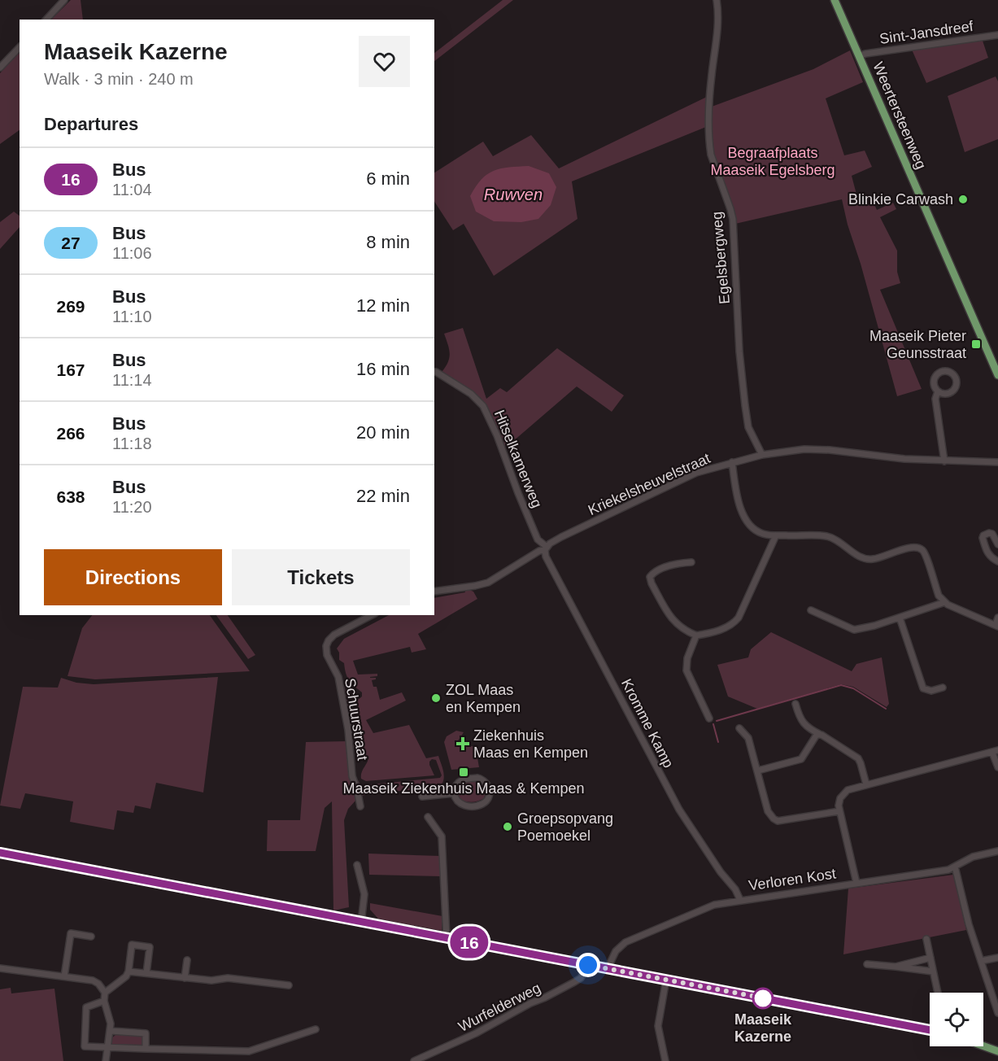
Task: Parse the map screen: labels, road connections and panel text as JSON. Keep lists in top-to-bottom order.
{
  "streets": {
    "main road": ["Weertersteenweg"],
    "street": [
      "Sint-Jansdreef",
      "Egelsbergweg",
      "Hitselkamerweg",
      "Kriekelsheuvelstraat",
      "Schuurstraat",
      "Kromme Kamp",
      "Verloren Kost",
      "Wurfelderweg"
    ]
  },
  "crossings": [
    ["Sint-Jansdreef", "Weertersteenweg"],
    ["Egelsbergweg", "Kriekelsheuvelstraat"],
    ["Hitselkamerweg", "Kriekelsheuvelstraat"],
    ["Hitselkamerweg", "Kromme Kamp"],
    ["Kriekelsheuvelstraat", "Kromme Kamp"],
    ["Kromme Kamp", "Verloren Kost"]
  ],
  "water": ["Ruwven"],
  "parks": ["Begraafplaats Maaseik Egelsberg"],
  "places": {
    "other": [
      "Blinkie Carwash",
      "ZOL Maas en Kempen",
      "Groepsopvang Poemoekel",
      "Maaseik Kazerne"
    ],
    "transit": ["Maaseik Pieter Geunsstraat", "Maaseik Ziekenhuis Maas & Kempen"],
    "health": ["Ziekenhuis Maas en Kempen"]
  },
  "lines": ["bus line 16"],
  "page": {
    "on_map": "16",
    "heading": [
      ["Maaseik Kazerne", "Walk · 3 min · 240 m"],
      "Departures"
    ],
    "list": [
      {
        "mark": "16",
        "name": "Bus",
        "note": "11:04",
        "value": "6 min"
      },
      {
        "mark": "27",
        "name": "Bus",
        "note": "11:06",
        "value": "8 min"
      },
      {
        "mark": "269",
        "name": "Bus",
        "note": "11:10",
        "value": "12 min"
      },
      {
        "mark": "167",
        "name": "Bus",
        "note": "11:14",
        "value": "16 min"
      },
      {
        "mark": "266",
        "name": "Bus",
        "note": "11:18",
        "value": "20 min"
      },
      {
        "mark": "638",
        "name": "Bus",
        "note": "11:20",
        "value": "22 min"
      }
    ],
    "buttons": ["Directions", "Tickets"]
  }
}
